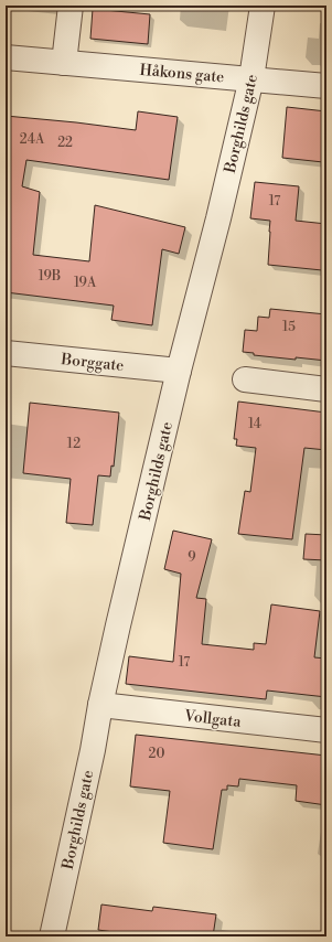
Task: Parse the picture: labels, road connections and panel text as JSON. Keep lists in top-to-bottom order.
{
  "streets": {
    "street": [
      "Håkons gate",
      "Borghilds gate",
      "Borggate",
      "Vollgata"
    ]
  },
  "crossings": [
    ["Håkons gate", "Borghilds gate"],
    ["Borghilds gate", "Borggate"],
    ["Borghilds gate", "Vollgata"]
  ],
  "house_numbers": [
    "24A",
    "22",
    "17",
    "19B",
    "19A",
    "15",
    "14",
    "12",
    "9",
    "17",
    "20"
  ]
}
